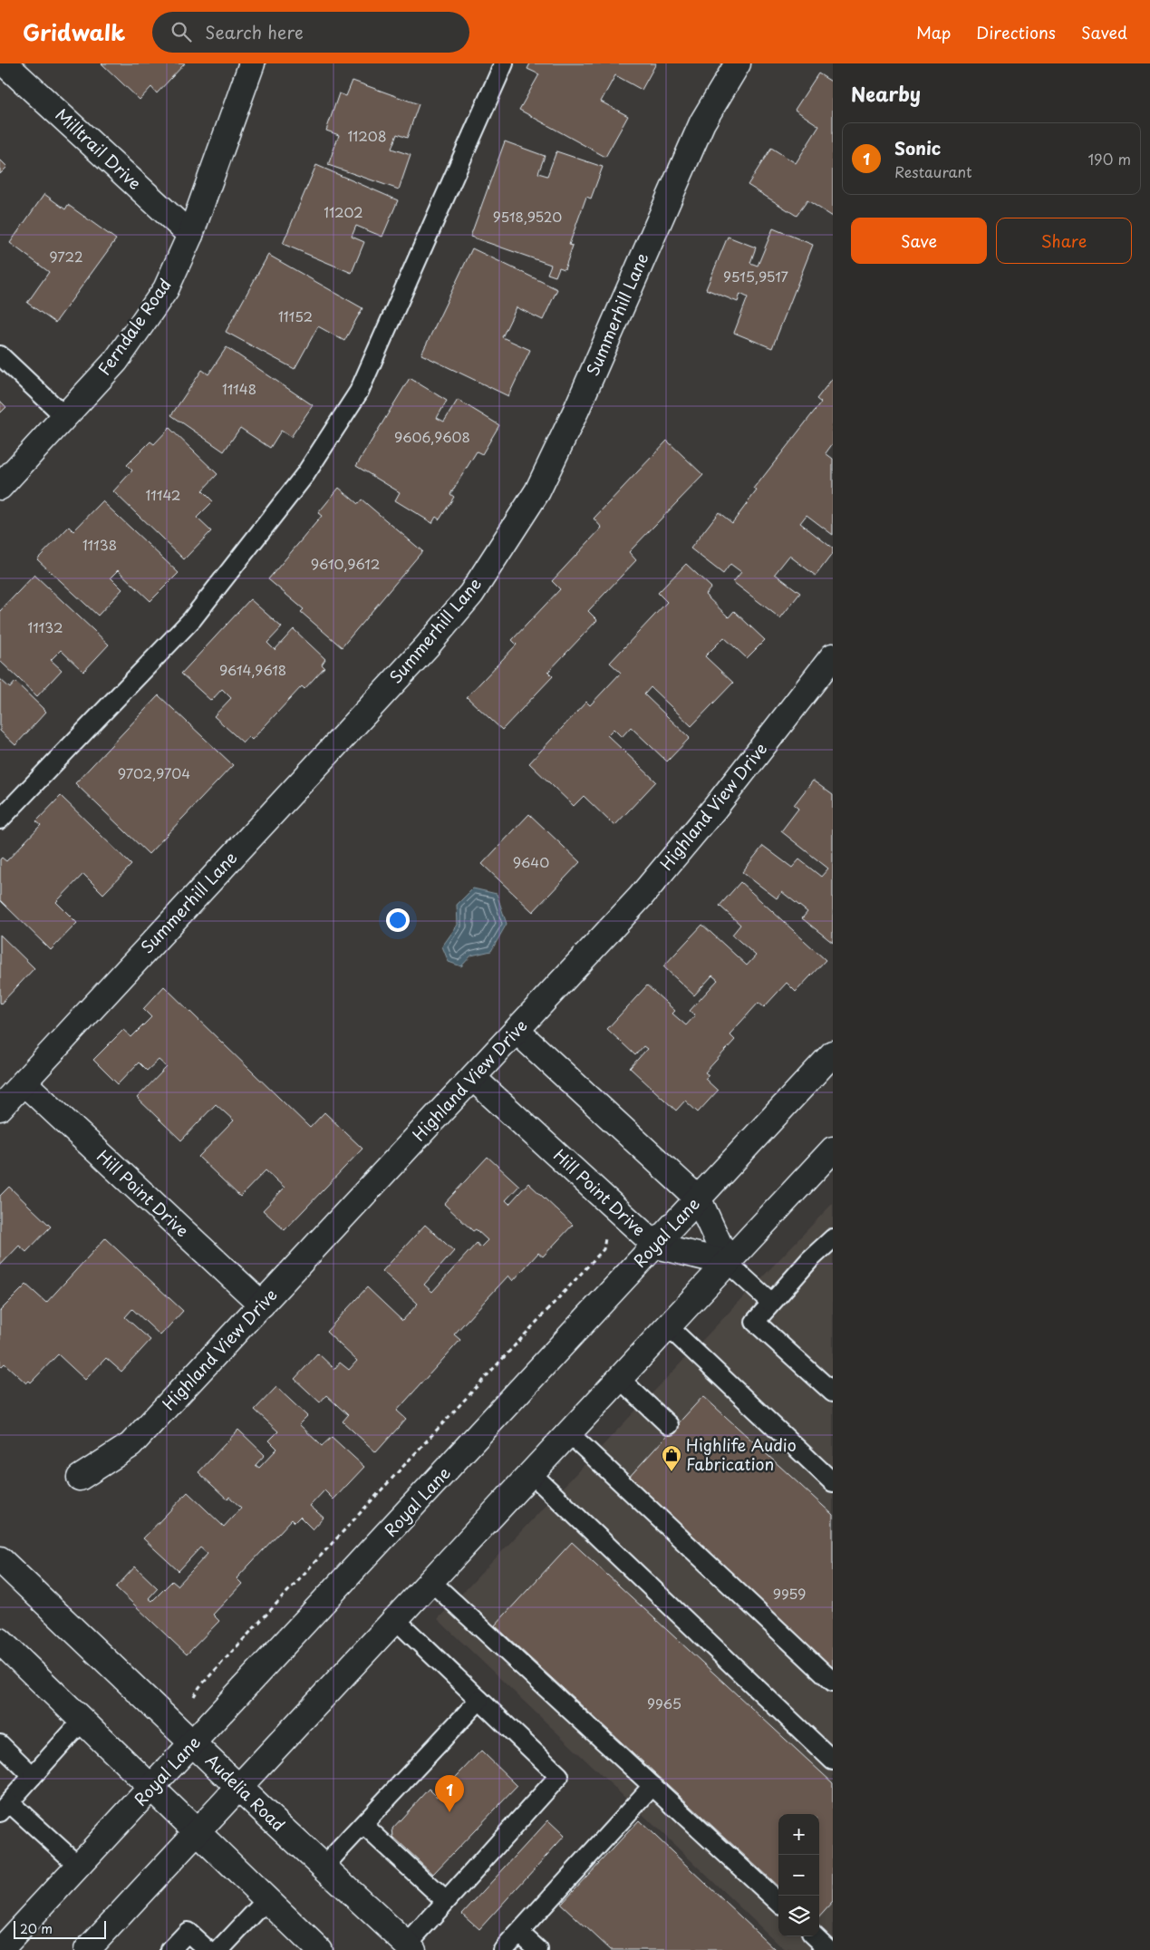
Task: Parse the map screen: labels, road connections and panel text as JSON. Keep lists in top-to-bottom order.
{
  "streets": {
    "street": [
      "Milltrail Drive",
      "Summerhill Lane",
      "Ferndale Road",
      "Highland View Drive",
      "Hill Point Drive",
      "Royal Lane",
      "Audelia Road"
    ]
  },
  "crossings": [
    ["Milltrail Drive", "Ferndale Road"],
    ["Summerhill Lane", "Hill Point Drive"],
    ["Highland View Drive", "Hill Point Drive"],
    ["Hill Point Drive", "Royal Lane"],
    ["Royal Lane", "Audelia Road"]
  ],
  "places": {
    "shop": ["Highlife Audio Fabrication"]
  },
  "house_numbers": [
    "11208",
    "11202",
    "9518,9520",
    "9722",
    "9515,9517",
    "11152",
    "11148",
    "9606,9608",
    "11142",
    "11138",
    "9610,9612",
    "11132",
    "9614,9618",
    "9702,9704",
    "9640",
    "9959",
    "9965"
  ],
  "scale_bar": "20 m",
  "page": {
    "header": "Gridwalk",
    "search": "Search here",
    "nav": ["Map", "Directions", "Saved"],
    "heading": "Nearby",
    "list": [
      {
        "mark": "1",
        "name": "Sonic",
        "note": "Restaurant",
        "value": "190 m"
      }
    ],
    "buttons": ["Save", "Share"],
    "pins": "1",
    "map_buttons": ["+", "−"],
    "scale": "20 m"
  }
}
